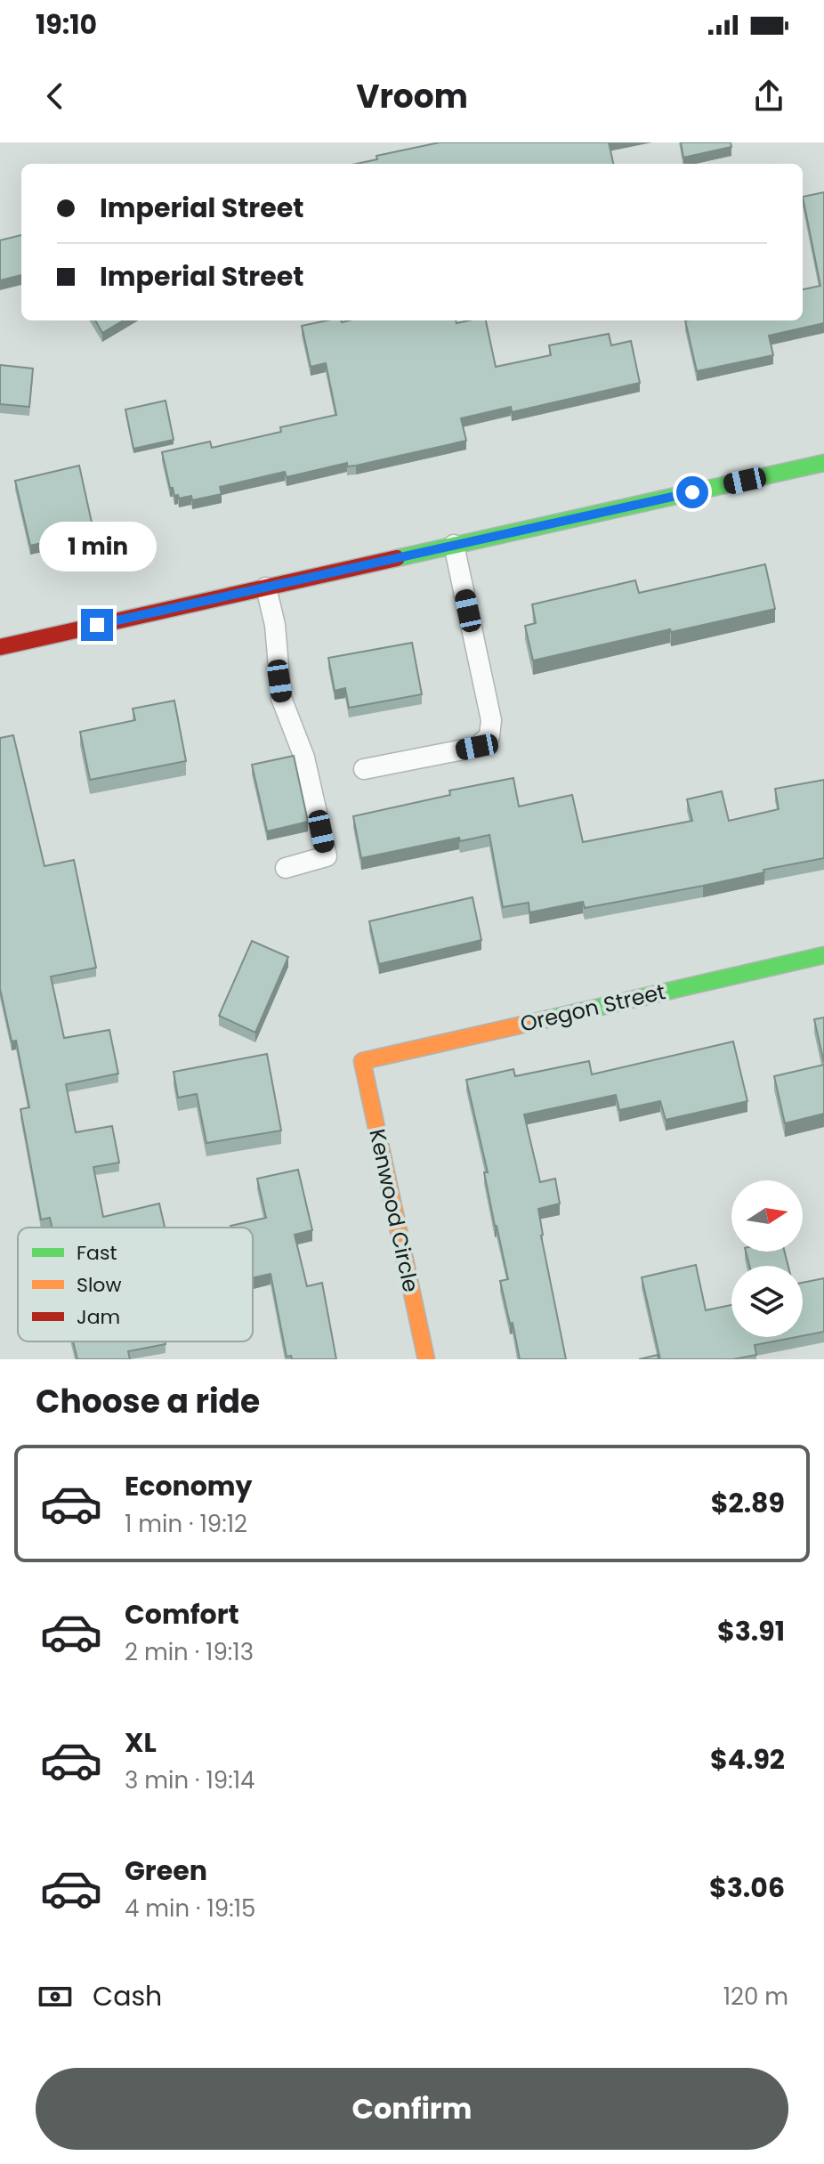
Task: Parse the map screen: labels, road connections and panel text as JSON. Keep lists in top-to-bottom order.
{
  "streets": {
    "street": ["Oregon Street", "Kenwood Circle"]
  },
  "crossings": [
    ["Oregon Street", "Kenwood Circle"]
  ],
  "legend": ["Fast", "Slow", "Jam"],
  "north": "right",
  "page": {
    "status": "19:10",
    "header": "Vroom",
    "banner": ["Imperial Street", "Imperial Street"],
    "bubble": "1 min",
    "heading": "Choose a ride",
    "list": [
      {
        "name": "Economy",
        "note": "1 min · 19:12",
        "value": "$2.89"
      },
      {
        "name": "Comfort",
        "note": "2 min · 19:13",
        "value": "$3.91"
      },
      {
        "name": "XL",
        "note": "3 min · 19:14",
        "value": "$4.92"
      },
      {
        "name": "Green",
        "note": "4 min · 19:15",
        "value": "$3.06"
      }
    ],
    "pay": ["Cash", "120 m"],
    "buttons": "Confirm"
  }
}
